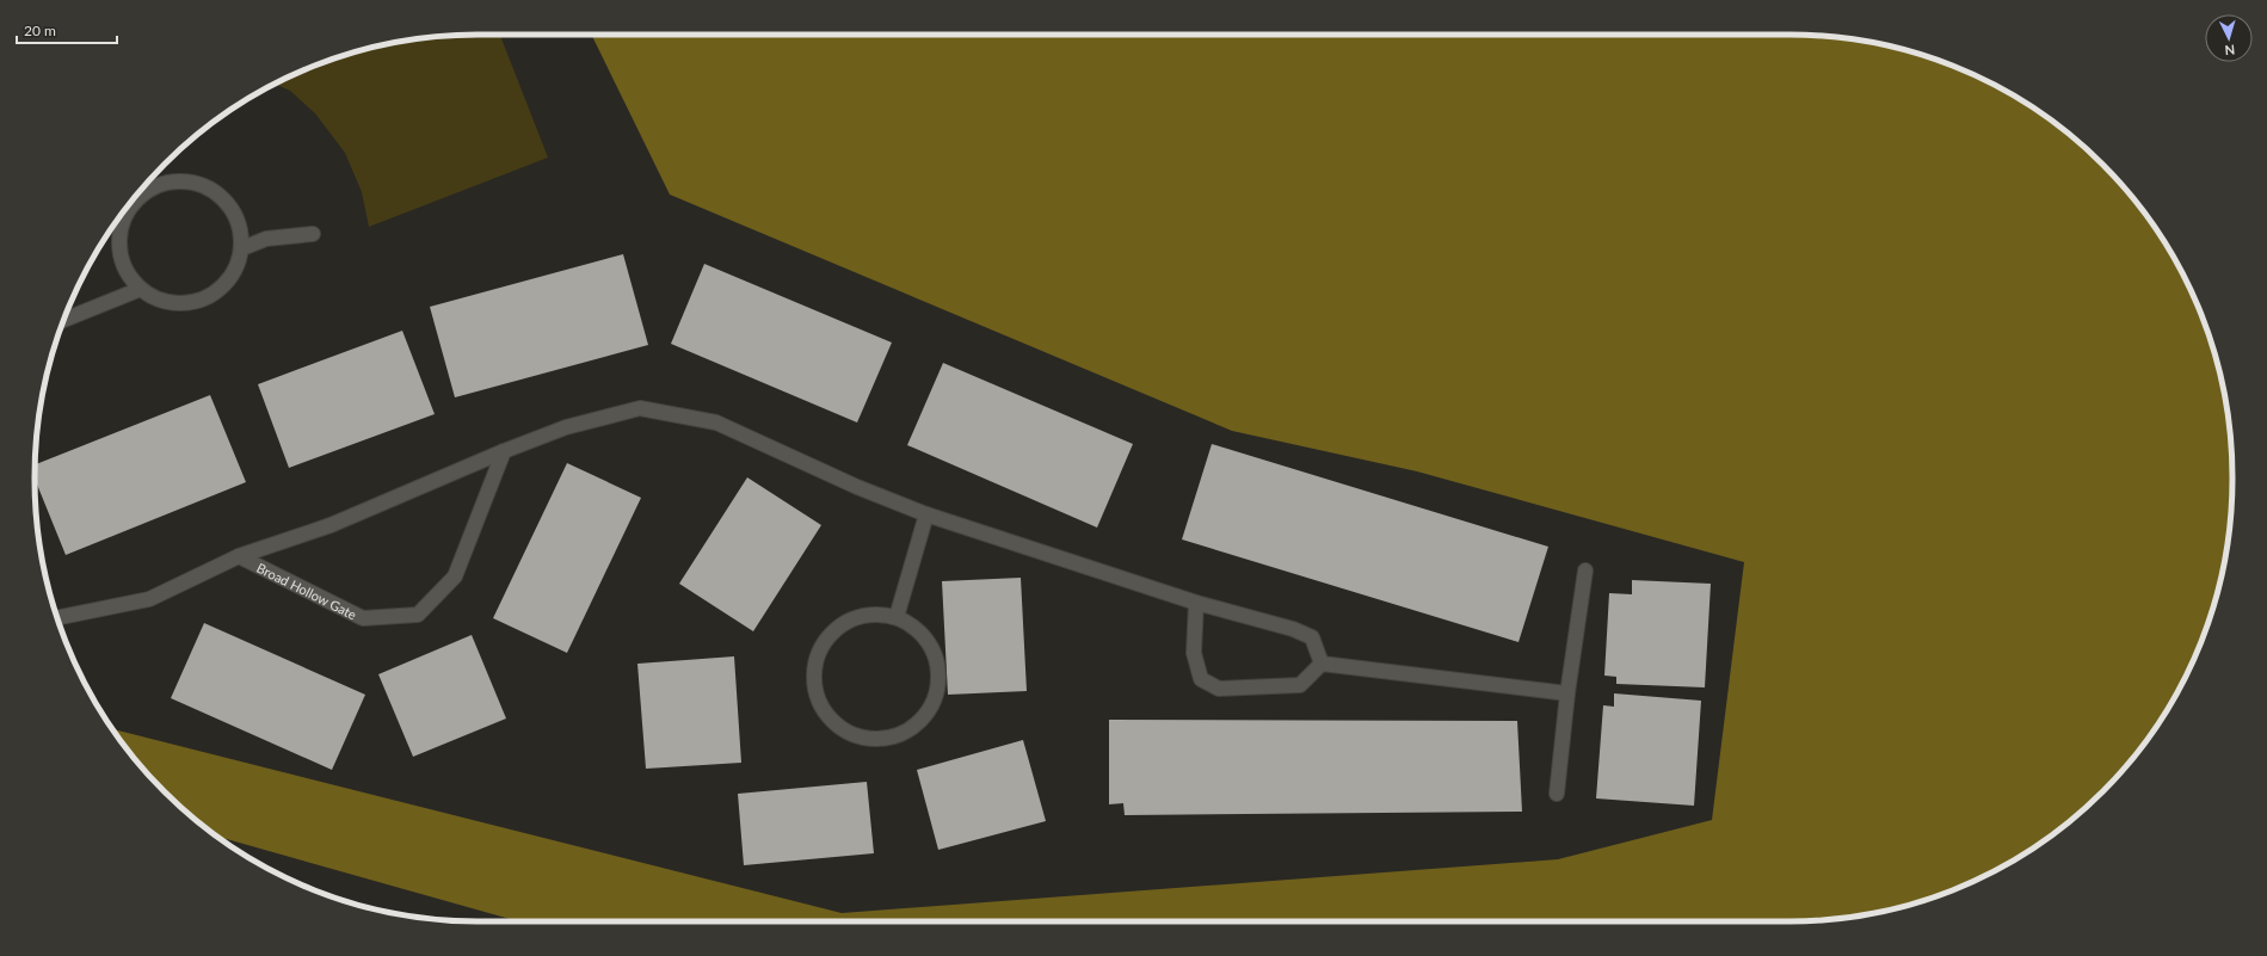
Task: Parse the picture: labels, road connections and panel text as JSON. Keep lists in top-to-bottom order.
{
  "streets": {
    "lane": ["Broad Hollow Gate"]
  },
  "scale_bar": "20 m",
  "north": "bottom"
}
